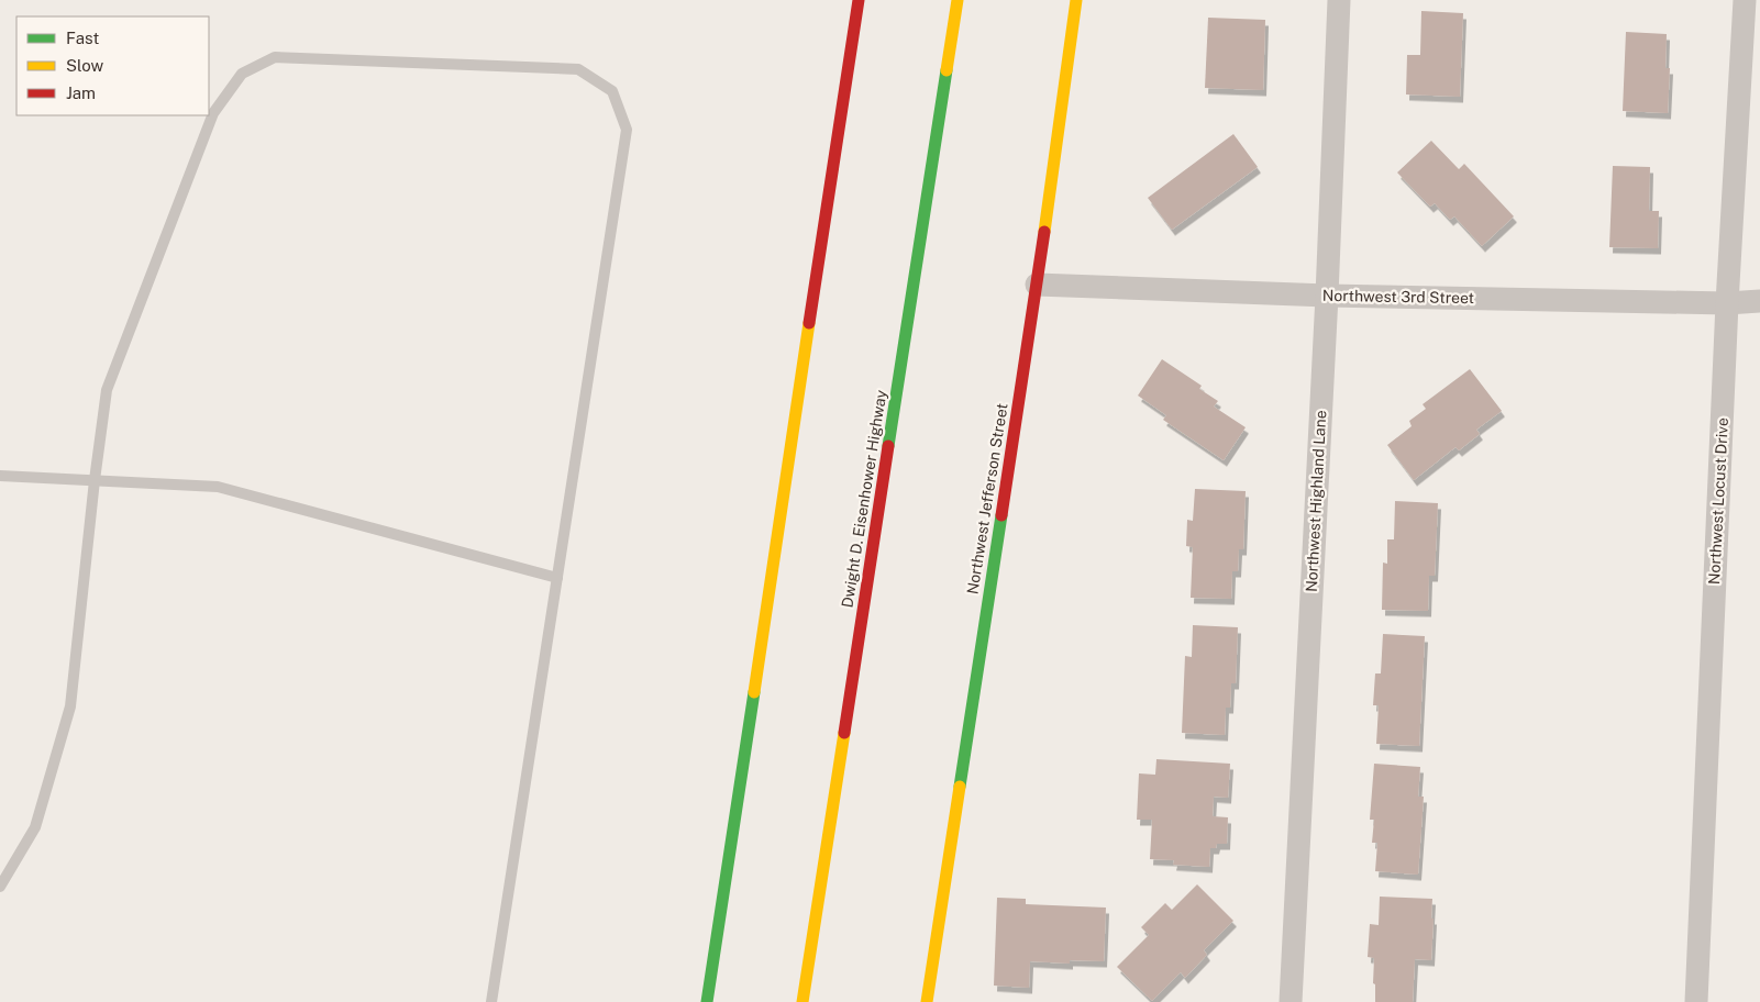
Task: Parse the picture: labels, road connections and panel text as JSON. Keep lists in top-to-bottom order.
{
  "streets": {
    "main road": ["Dwight D. Eisenhower Highway", "Northwest Jefferson Street"],
    "street": ["Northwest 3rd Street", "Northwest Highland Lane", "Northwest Locust Drive"]
  },
  "crossings": [
    ["Northwest 3rd Street", "Northwest Jefferson Street"],
    ["Northwest 3rd Street", "Northwest Highland Lane"],
    ["Northwest 3rd Street", "Northwest Locust Drive"]
  ],
  "legend": ["Fast", "Slow", "Jam"]
}
